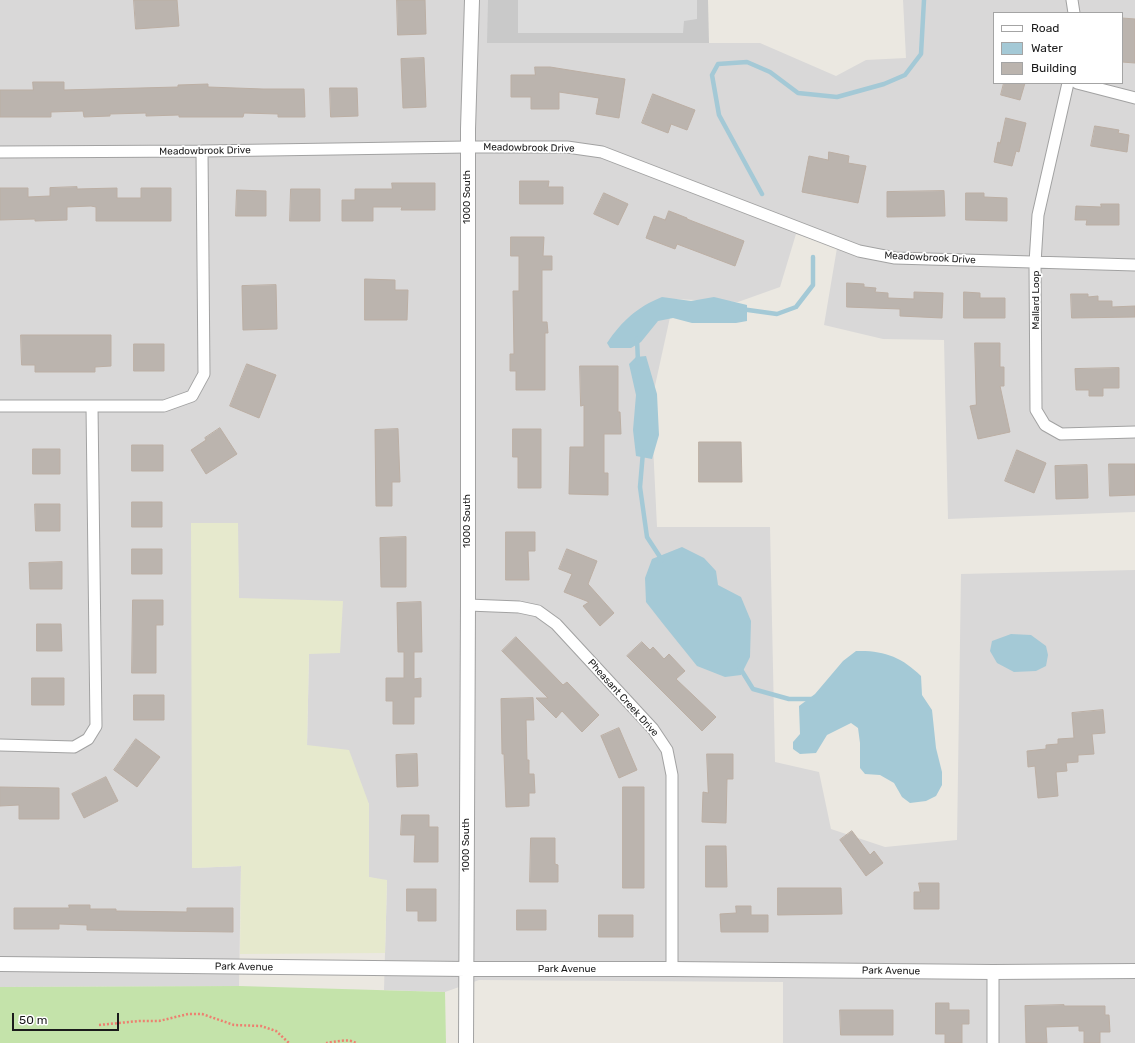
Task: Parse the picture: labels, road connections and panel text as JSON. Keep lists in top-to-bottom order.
{
  "streets": {
    "street": [
      "Meadowbrook Drive",
      "1000 South",
      "Mallard Loop",
      "Pheasant Creek Drive",
      "Park Avenue"
    ]
  },
  "crossings": [
    ["Meadowbrook Drive", "1000 South"],
    ["Meadowbrook Drive", "Mallard Loop"],
    ["1000 South", "Pheasant Creek Drive"],
    ["1000 South", "Park Avenue"],
    ["Pheasant Creek Drive", "Park Avenue"]
  ],
  "legend": ["Road", "Water", "Building"],
  "scale_bar": "50 m"
}
